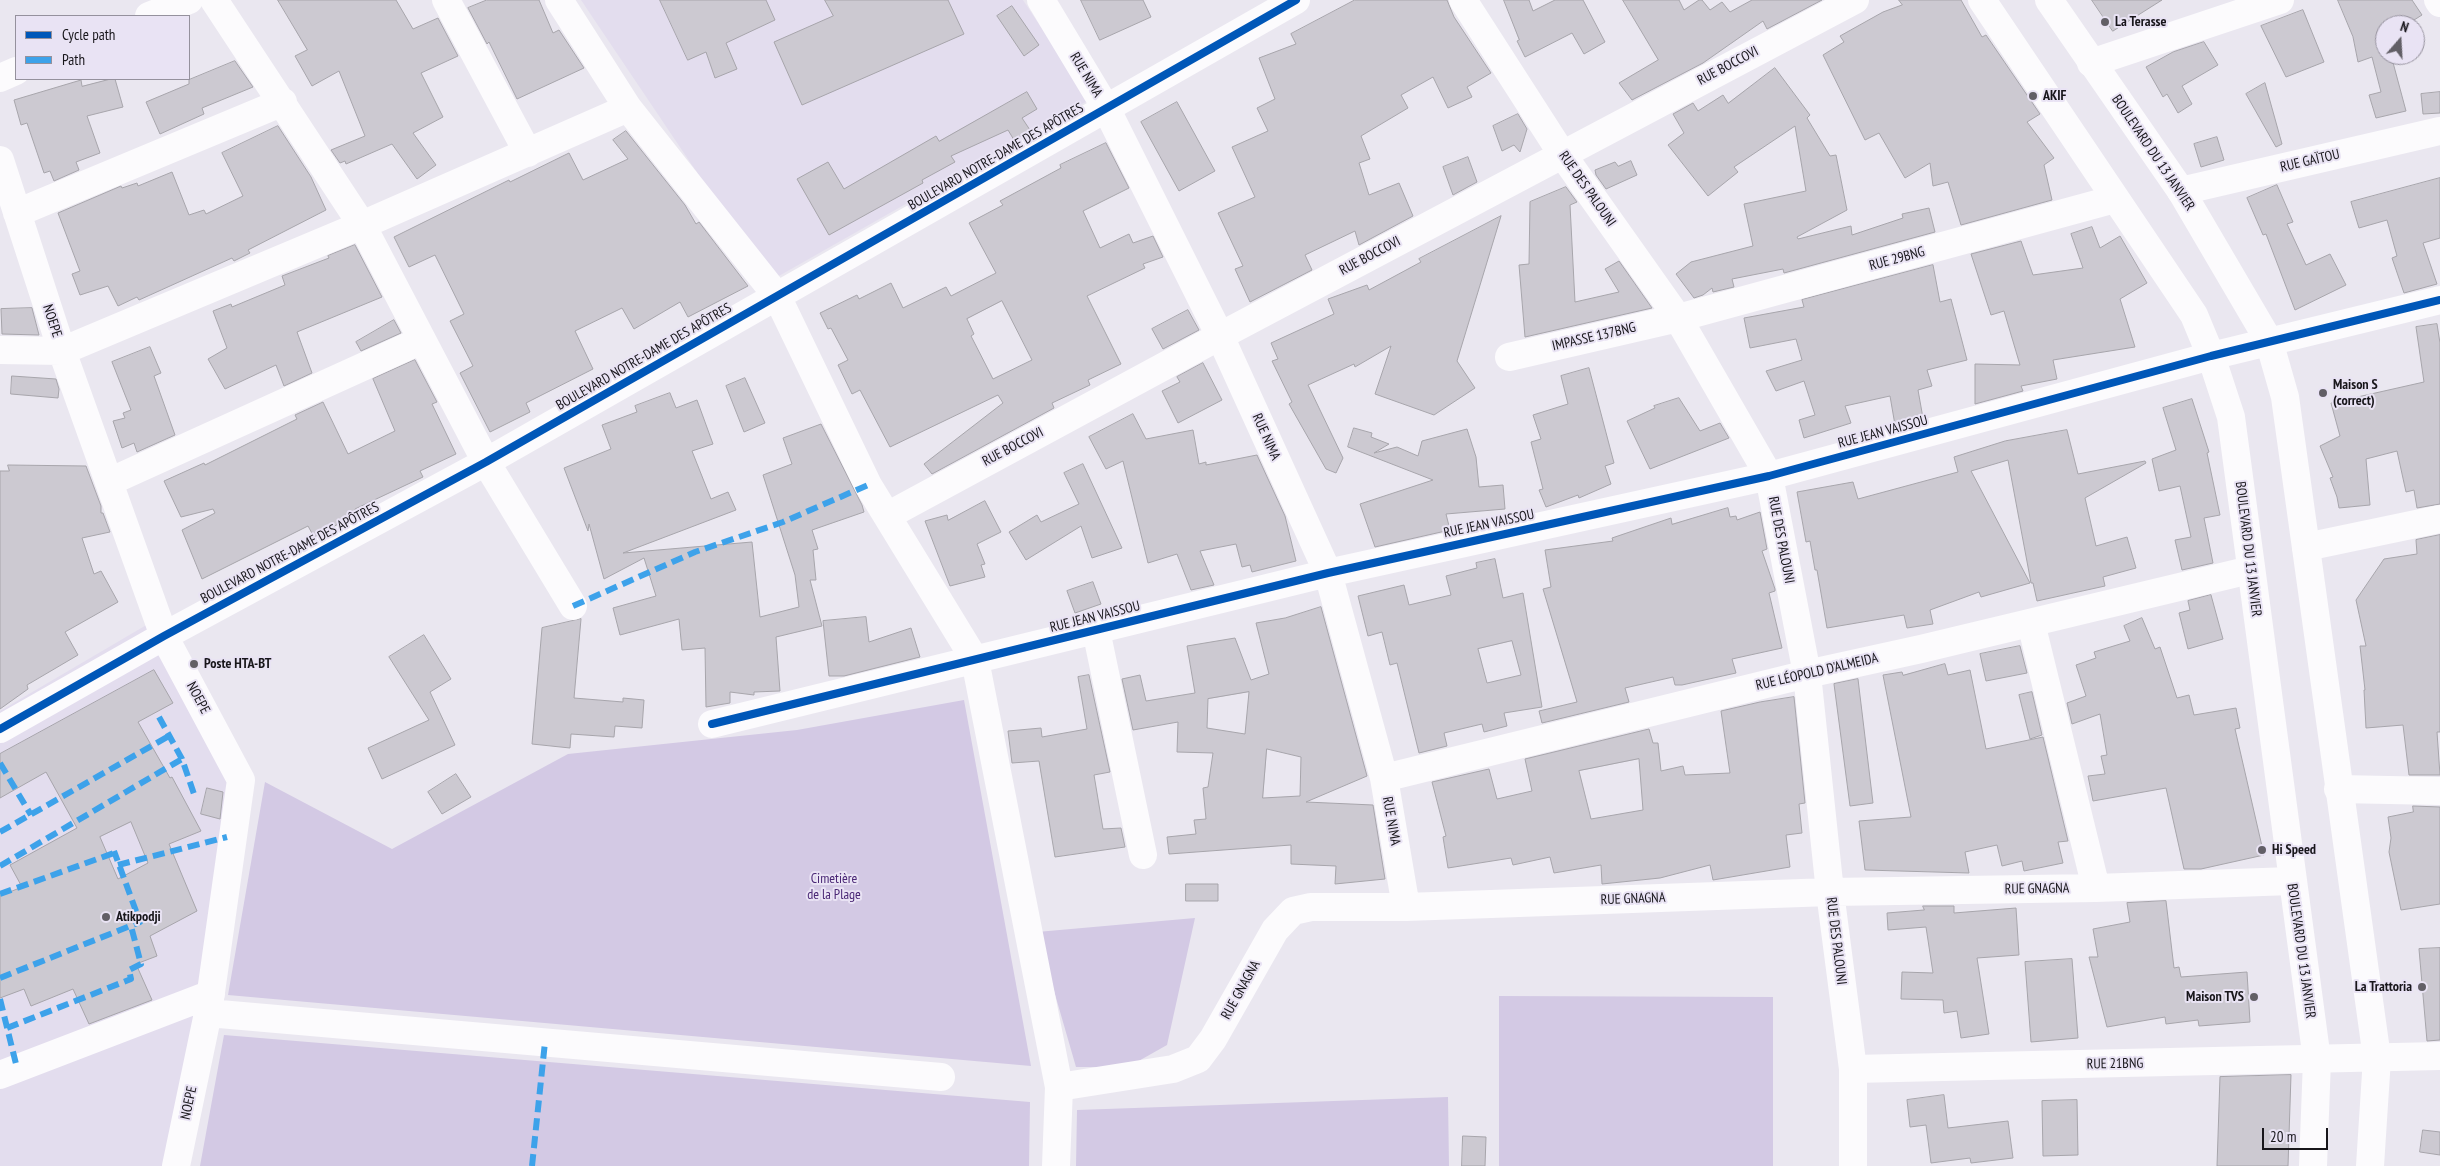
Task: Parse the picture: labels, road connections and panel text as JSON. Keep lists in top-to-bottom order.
{
  "streets": {
    "main road": [
      "RUE BOCCOVI",
      "RUE NIMA",
      "BOULEVARD DU 13 JANVIER",
      "BOULEVARD NOTRE-DAME DES APÔTRES",
      "RUE GAÏTOU",
      "RUE DES PALOUNI",
      "RUE 29BNG",
      "NOEPE",
      "IMPASSE 137BNG",
      "RUE JEAN VAISSOU",
      "RUE LÉOPOLD D'ALMEIDA",
      "RUE GNAGNA",
      "RUE 21BNG"
    ]
  },
  "crossings": [
    ["RUE BOCCOVI", "RUE NIMA"],
    ["RUE BOCCOVI", "RUE DES PALOUNI"],
    ["RUE NIMA", "BOULEVARD NOTRE-DAME DES APÔTRES"],
    ["RUE NIMA", "RUE JEAN VAISSOU"],
    ["RUE NIMA", "RUE LÉOPOLD D'ALMEIDA"],
    ["RUE NIMA", "RUE GNAGNA"],
    ["BOULEVARD DU 13 JANVIER", "RUE GAÏTOU"],
    ["BOULEVARD DU 13 JANVIER", "RUE 29BNG"],
    ["BOULEVARD DU 13 JANVIER", "RUE JEAN VAISSOU"],
    ["BOULEVARD DU 13 JANVIER", "RUE LÉOPOLD D'ALMEIDA"],
    ["BOULEVARD DU 13 JANVIER", "RUE GNAGNA"],
    ["BOULEVARD DU 13 JANVIER", "RUE 21BNG"],
    ["BOULEVARD NOTRE-DAME DES APÔTRES", "NOEPE"],
    ["RUE DES PALOUNI", "RUE 29BNG"],
    ["RUE DES PALOUNI", "IMPASSE 137BNG"],
    ["RUE DES PALOUNI", "RUE JEAN VAISSOU"],
    ["RUE DES PALOUNI", "RUE LÉOPOLD D'ALMEIDA"],
    ["RUE DES PALOUNI", "RUE GNAGNA"],
    ["RUE DES PALOUNI", "RUE 21BNG"],
    ["RUE 29BNG", "IMPASSE 137BNG"]
  ],
  "parks": ["Cimetière de la Plage"],
  "places": [
    "La Terasse",
    "AKIF",
    "Maison S (correct)",
    "Poste HTA-BT",
    "Hi Speed",
    "Atikpodji",
    "La Trattoria",
    "Maison TVS"
  ],
  "legend": ["Cycle path", "Path"],
  "scale_bar": "20 m",
  "north": "top"
}
